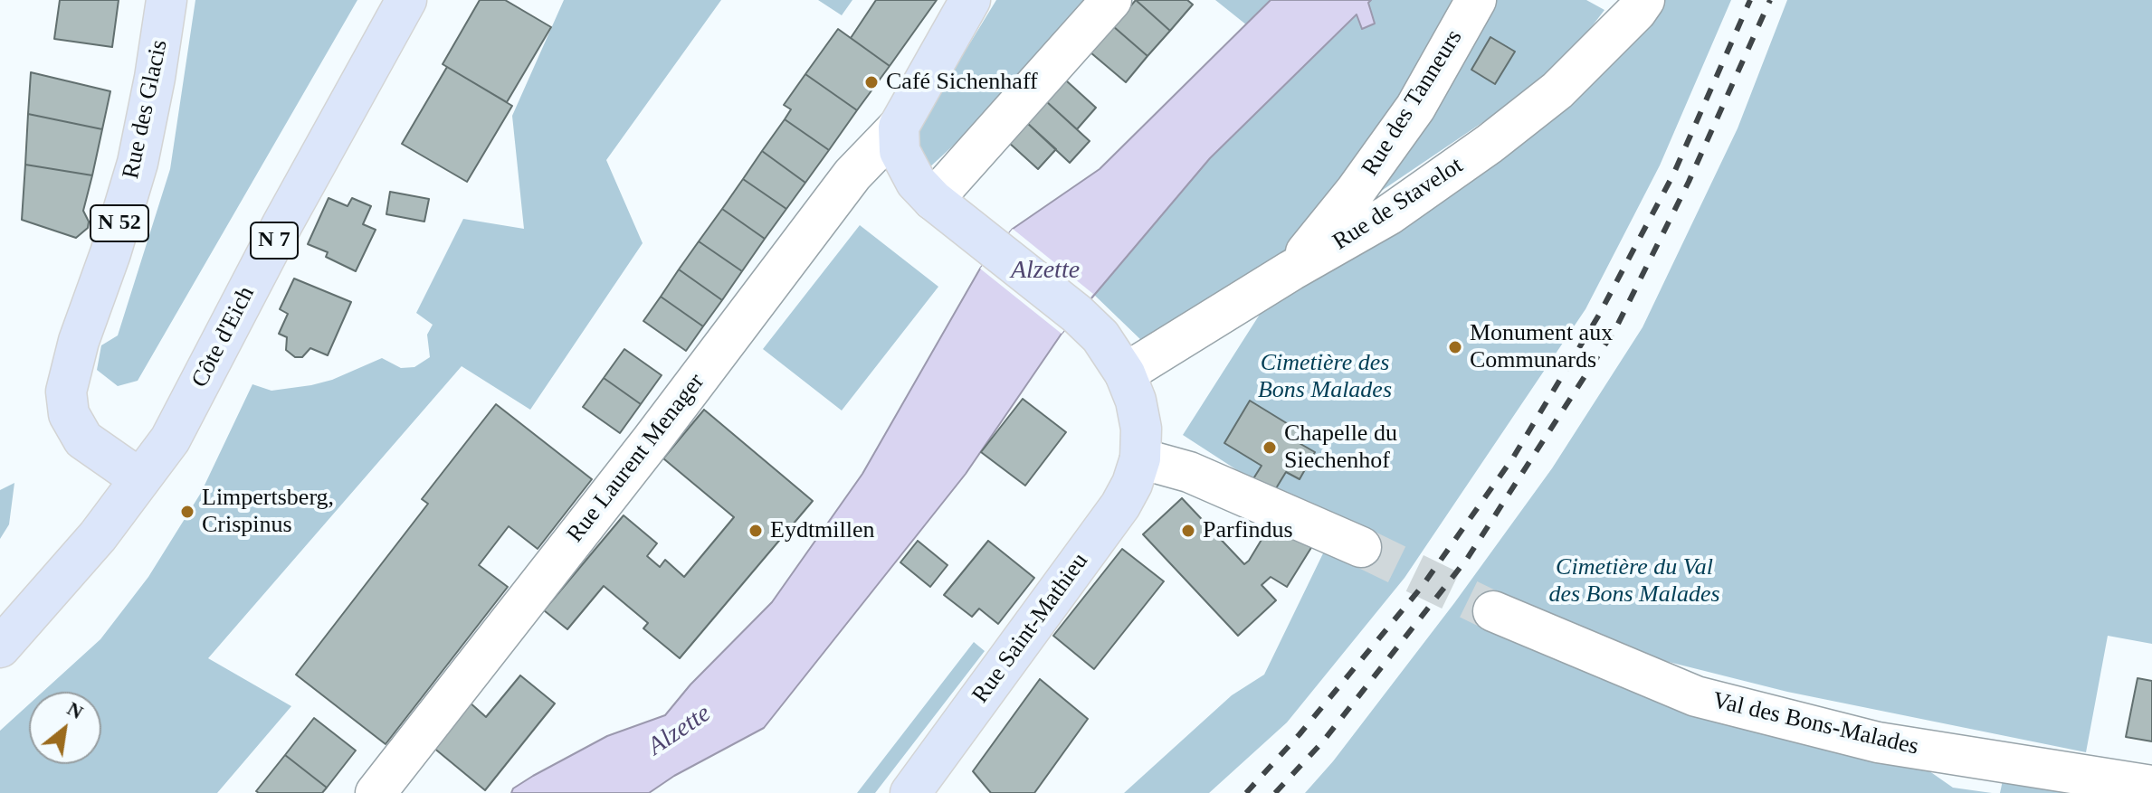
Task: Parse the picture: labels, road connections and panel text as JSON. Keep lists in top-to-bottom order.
{
  "streets": {
    "main road": [
      "Rue des Glacis",
      "N 52",
      "N 7",
      "Côte d'Eich",
      "Rue Laurent Menager",
      "Rue Saint-Mathieu"
    ],
    "street": ["Rue des Tanneurs", "Rue de Stavelot", "Val des Bons-Malades"]
  },
  "crossings": [
    ["Rue des Tanneurs", "Rue de Stavelot"],
    ["Rue des Glacis", "Côte d'Eich"]
  ],
  "water": ["Alzette"],
  "parks": ["Cimetière des Bons Malades", "Cimetière du Val des Bons Malades"],
  "places": [
    "Café Sichenhaff",
    "Monument aux Communards",
    "Chapelle du Siechenhof",
    "Limpertsberg, Crispinus",
    "Eydtmillen",
    "Parfindus"
  ],
  "north": "top right"
}
